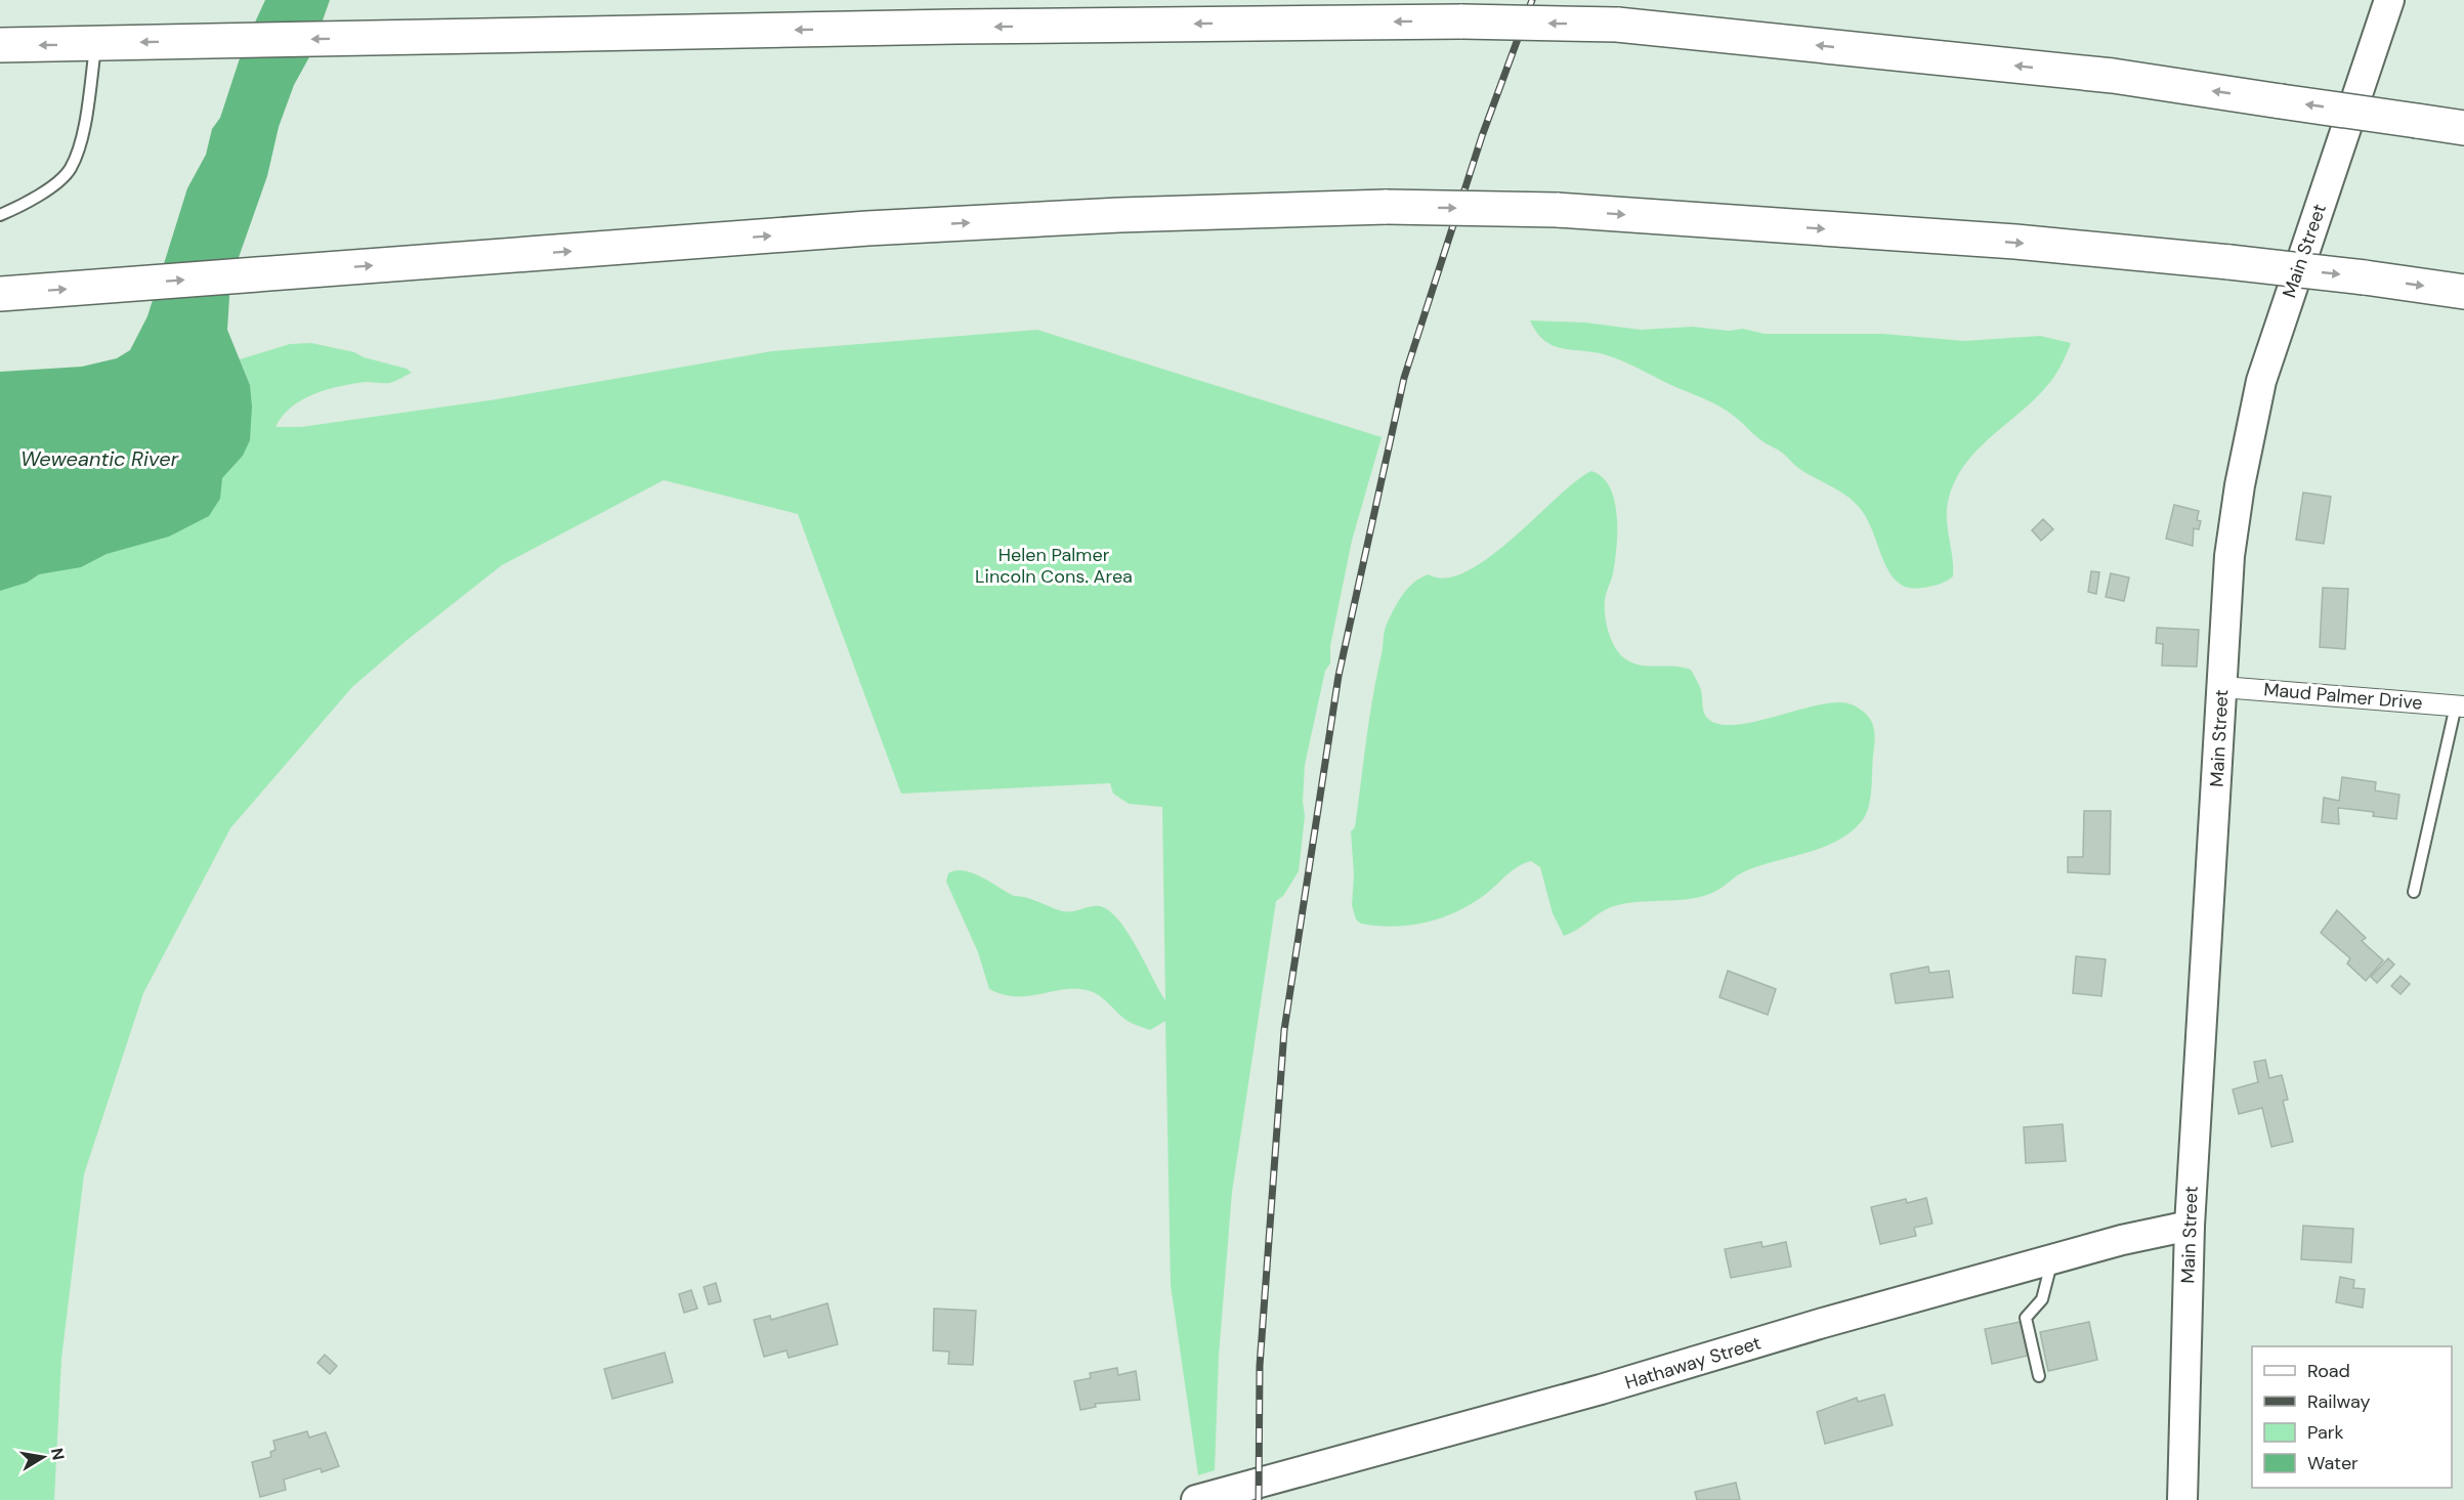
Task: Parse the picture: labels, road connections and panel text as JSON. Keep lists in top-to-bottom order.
{
  "streets": {
    "main road": ["Main Street", "Hathaway Street"],
    "street": ["Maud Palmer Drive"]
  },
  "crossings": [
    ["Main Street", "Maud Palmer Drive"],
    ["Main Street", "Hathaway Street"]
  ],
  "water": ["Weweantic River"],
  "parks": ["Helen Palmer Lincoln Cons. Area"],
  "legend": [
    "Road",
    "Railway",
    "Park",
    "Water"
  ],
  "north": "right"
}
